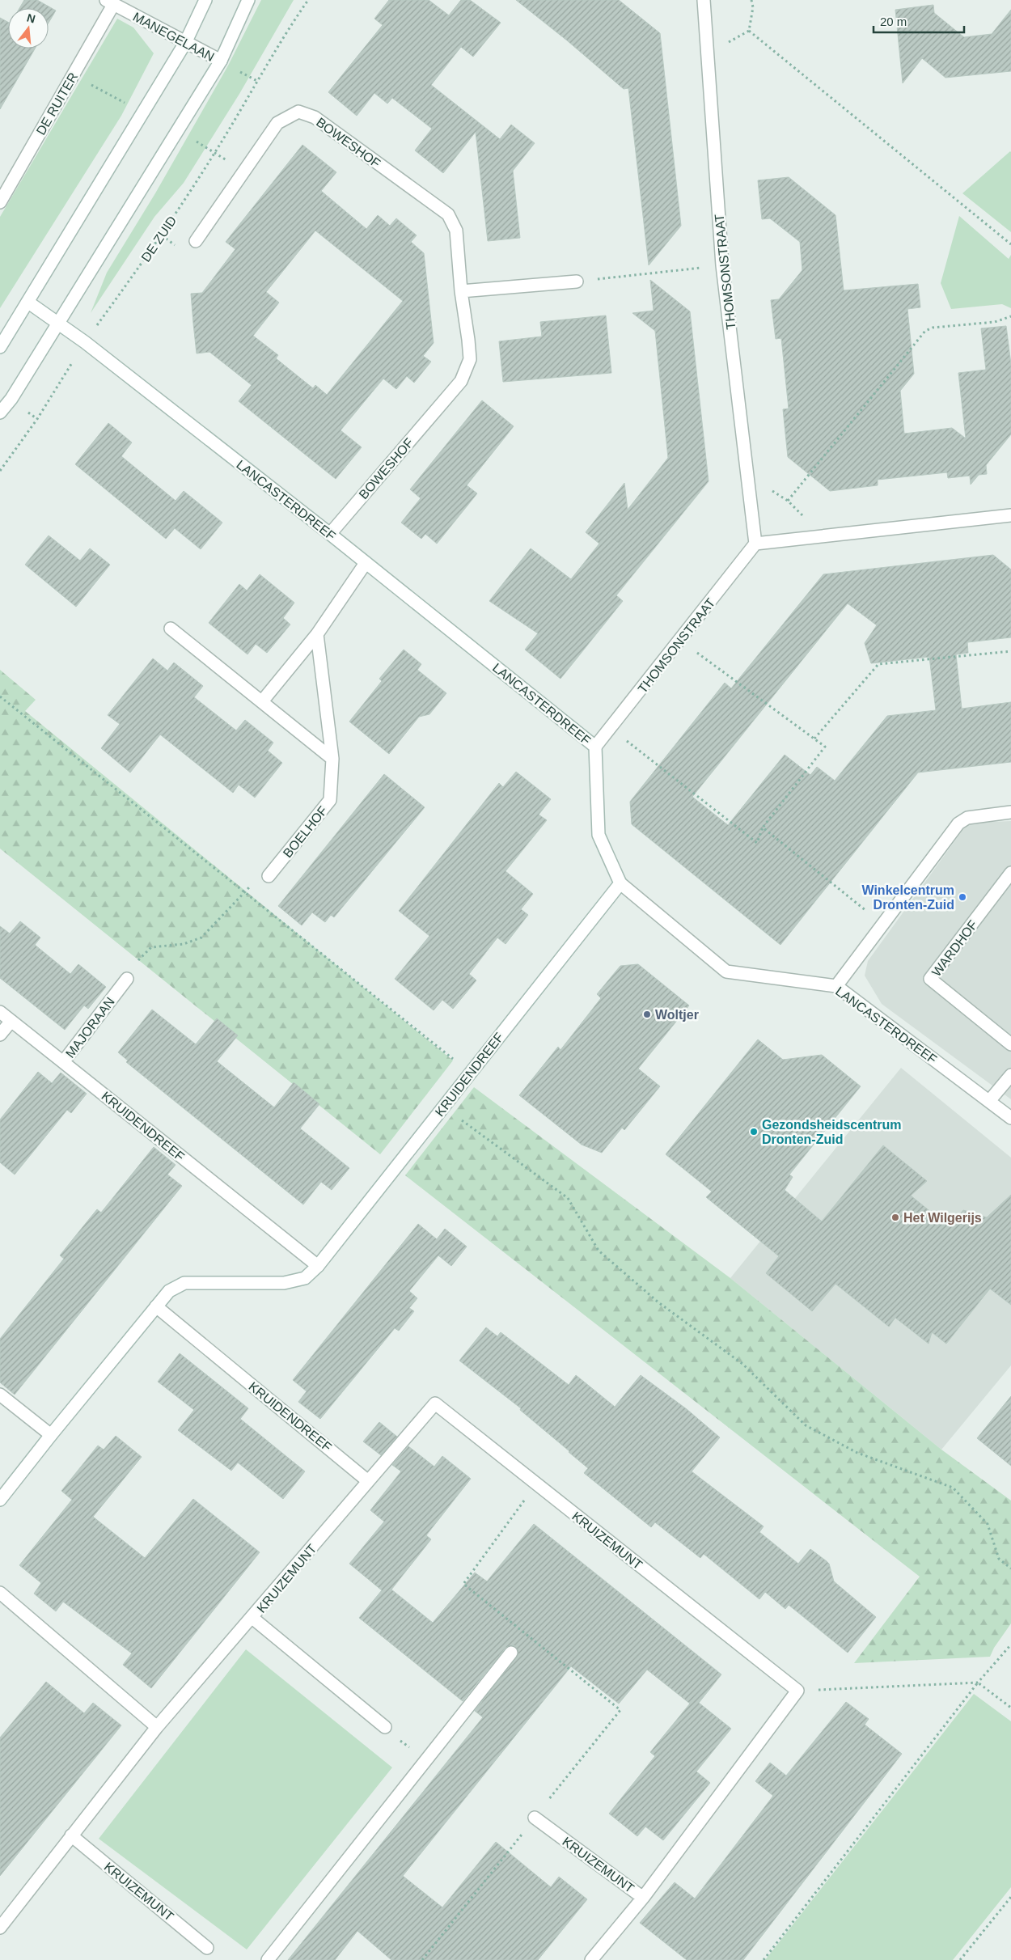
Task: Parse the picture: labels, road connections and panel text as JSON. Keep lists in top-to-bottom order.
{
  "streets": {
    "street": [
      "MANEGELAAN",
      "DE RUITER",
      "BOWESHOF",
      "THOMSONSTRAAT",
      "LANCASTERDREEF",
      "BOELHOF",
      "WARDHOF",
      "MAJORAAN",
      "KRUIDENDREEF",
      "KRUIZEMUNT"
    ],
    "path": ["DE ZUID"]
  },
  "crossings": [
    ["MANEGELAAN", "DE RUITER"],
    ["BOWESHOF", "LANCASTERDREEF"],
    ["DE ZUID", "LANCASTERDREEF"],
    ["THOMSONSTRAAT", "LANCASTERDREEF"],
    ["LANCASTERDREEF", "KRUIDENDREEF"],
    ["MAJORAAN", "KRUIDENDREEF"],
    ["KRUIDENDREEF", "KRUIZEMUNT"]
  ],
  "places": [
    "Winkelcentrum Dronten-Zuid",
    "Woltjer",
    "Gezondsheidscentrum Dronten-Zuid",
    "Het Wilgerijs"
  ],
  "scale_bar": "20 m",
  "north": "top"
}
